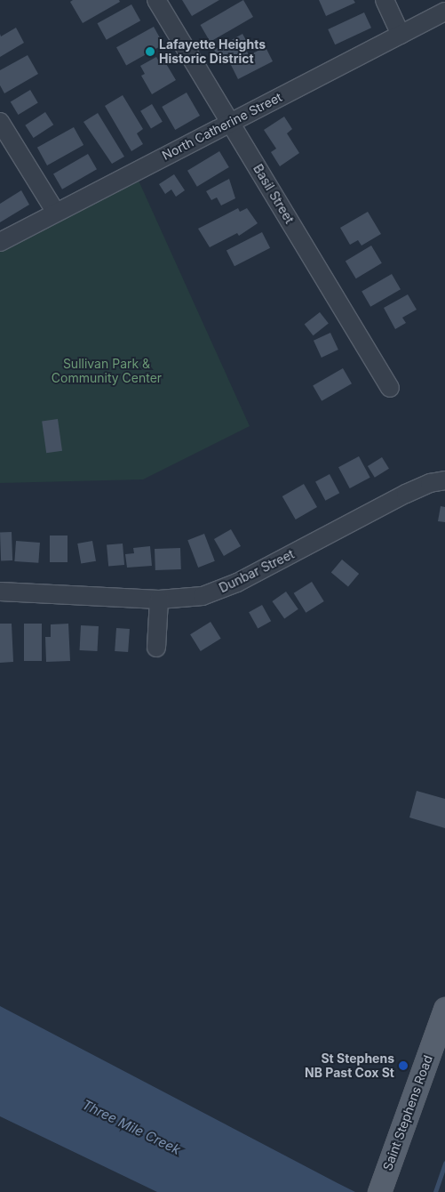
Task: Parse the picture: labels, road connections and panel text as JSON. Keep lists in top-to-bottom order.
{
  "streets": {
    "main road": ["Saint Stephens Road"],
    "street": ["North Catherine Street", "Basil Street", "Dunbar Street"]
  },
  "crossings": [
    ["North Catherine Street", "Basil Street"]
  ],
  "water": ["Three Mile Creek"],
  "parks": ["Sullivan Park & Community Center"],
  "places": ["Lafayette Heights Historic District", "St Stephens NB Past Cox St"]
}
